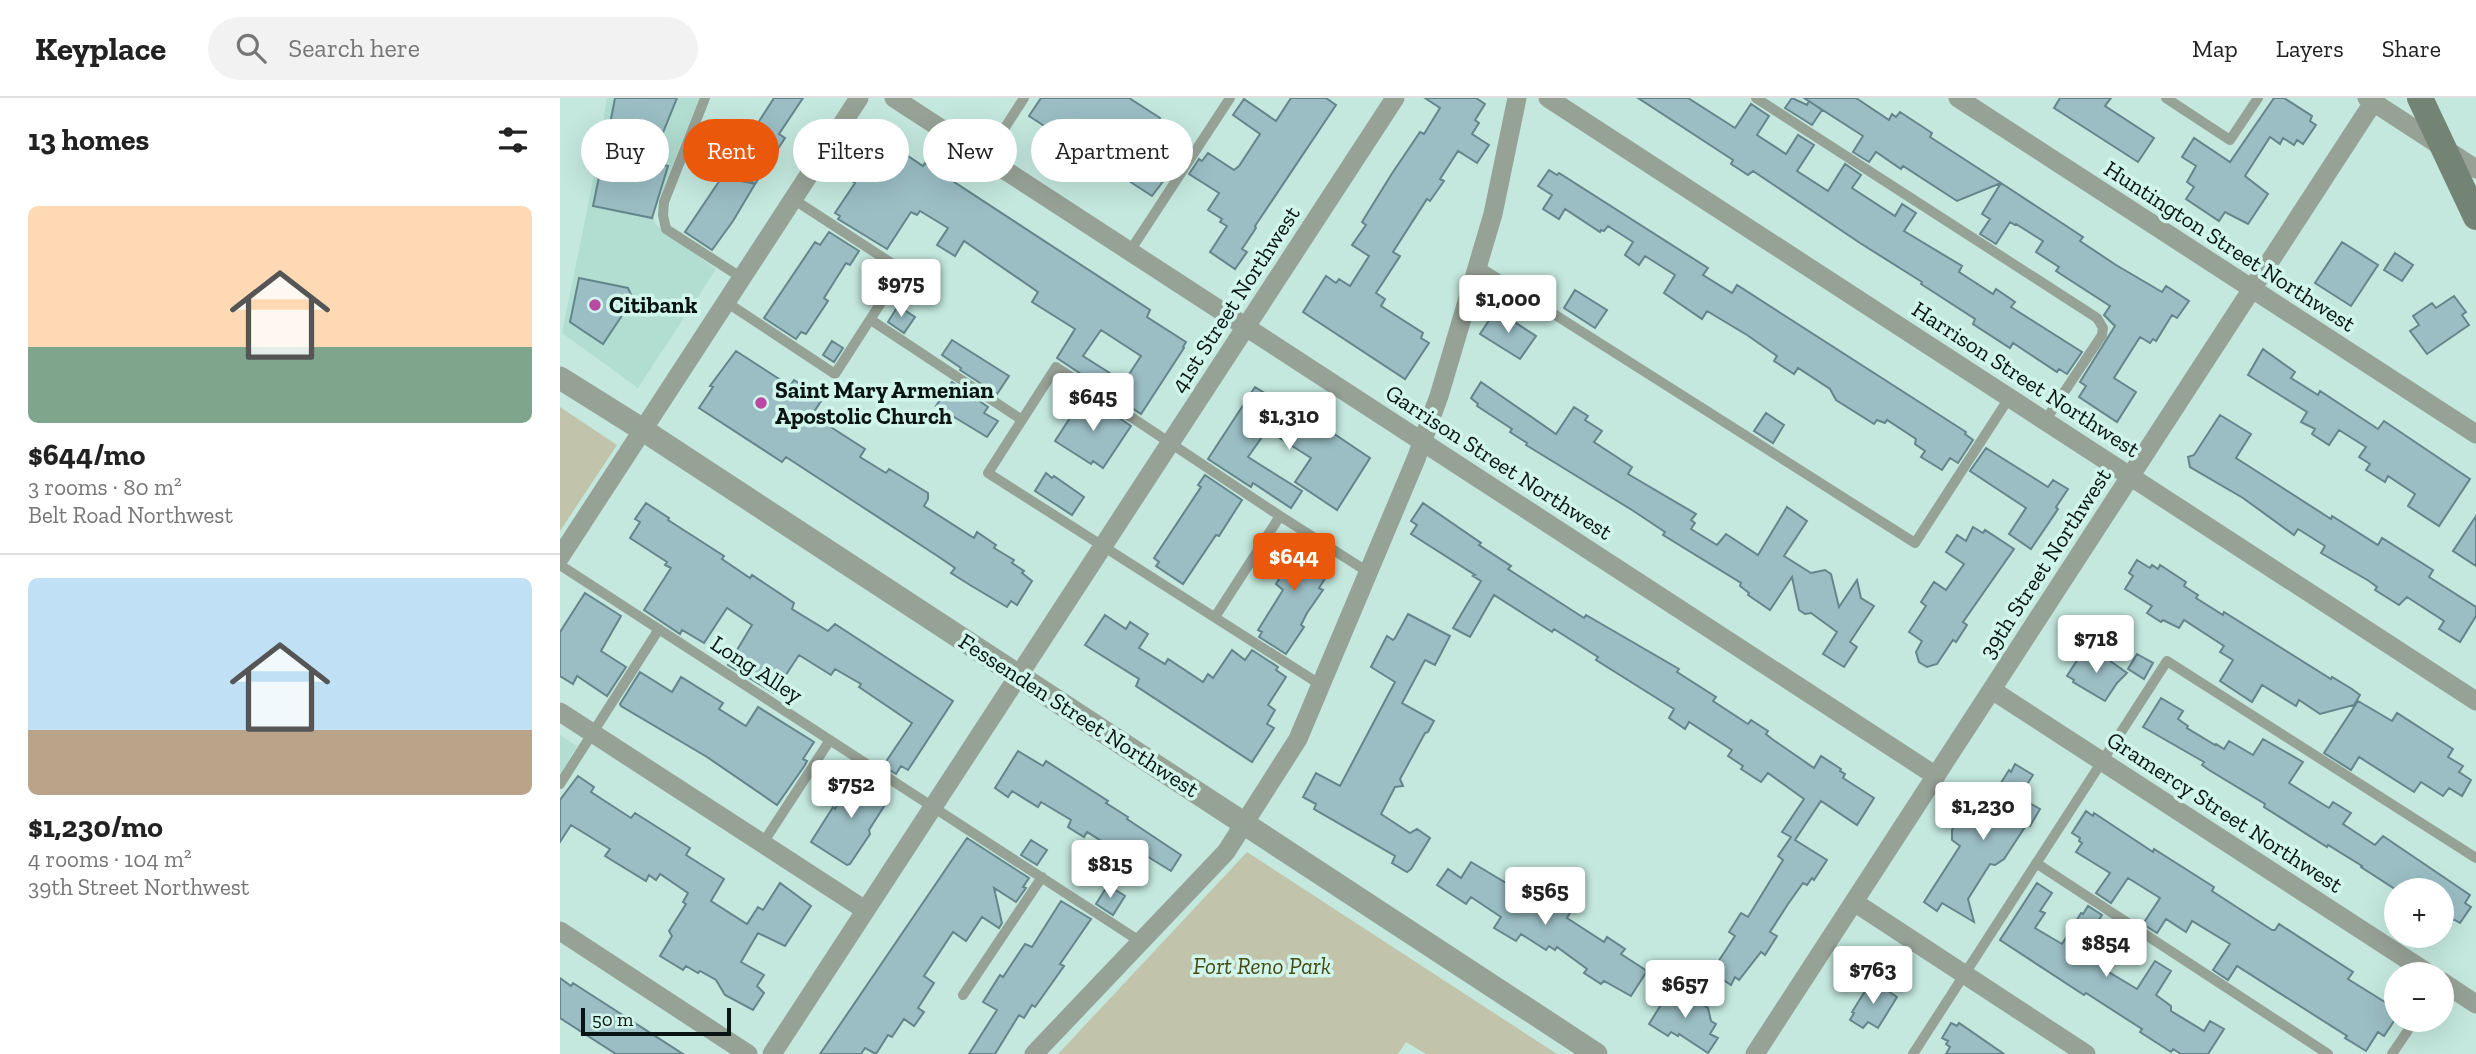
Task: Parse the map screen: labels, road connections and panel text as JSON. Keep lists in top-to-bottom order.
{
  "streets": {
    "street": [
      "Huntington Street Northwest",
      "41st Street Northwest",
      "Harrison Street Northwest",
      "Garrison Street Northwest",
      "39th Street Northwest",
      "Fessenden Street Northwest",
      "Gramercy Street Northwest"
    ],
    "lane": ["Long Alley"]
  },
  "crossings": [
    ["Huntington Street Northwest", "39th Street Northwest"],
    ["41st Street Northwest", "Garrison Street Northwest"],
    ["41st Street Northwest", "Long Alley"],
    ["41st Street Northwest", "Fessenden Street Northwest"],
    ["Harrison Street Northwest", "39th Street Northwest"],
    ["Garrison Street Northwest", "39th Street Northwest"],
    ["39th Street Northwest", "Gramercy Street Northwest"]
  ],
  "parks": ["Fort Reno Park"],
  "places": ["Citibank", "Saint Mary Armenian Apostolic Church"],
  "scale_bar": "50 m",
  "page": {
    "header": "Keyplace",
    "search": "Search here",
    "nav": ["Map", "Layers", "Share"],
    "heading": "13 homes",
    "chip": [
      "Buy",
      "Rent",
      "Filters",
      "New",
      "Apartment"
    ],
    "list": [
      {
        "name": "$644/mo",
        "note": "3 rooms · 80 m² · Belt Road Northwest"
      },
      {
        "name": "$1,230/mo",
        "note": "4 rooms · 104 m² · 39th Street Northwest"
      }
    ],
    "price": [
      "$975",
      "$1,000",
      "$645",
      "$1,310",
      "$644",
      "$718",
      "$752",
      "$1,230",
      "$815",
      "$565",
      "$854",
      "$763",
      "$657"
    ],
    "map_buttons": ["+", "−"],
    "scale": "50 m"
  }
}
